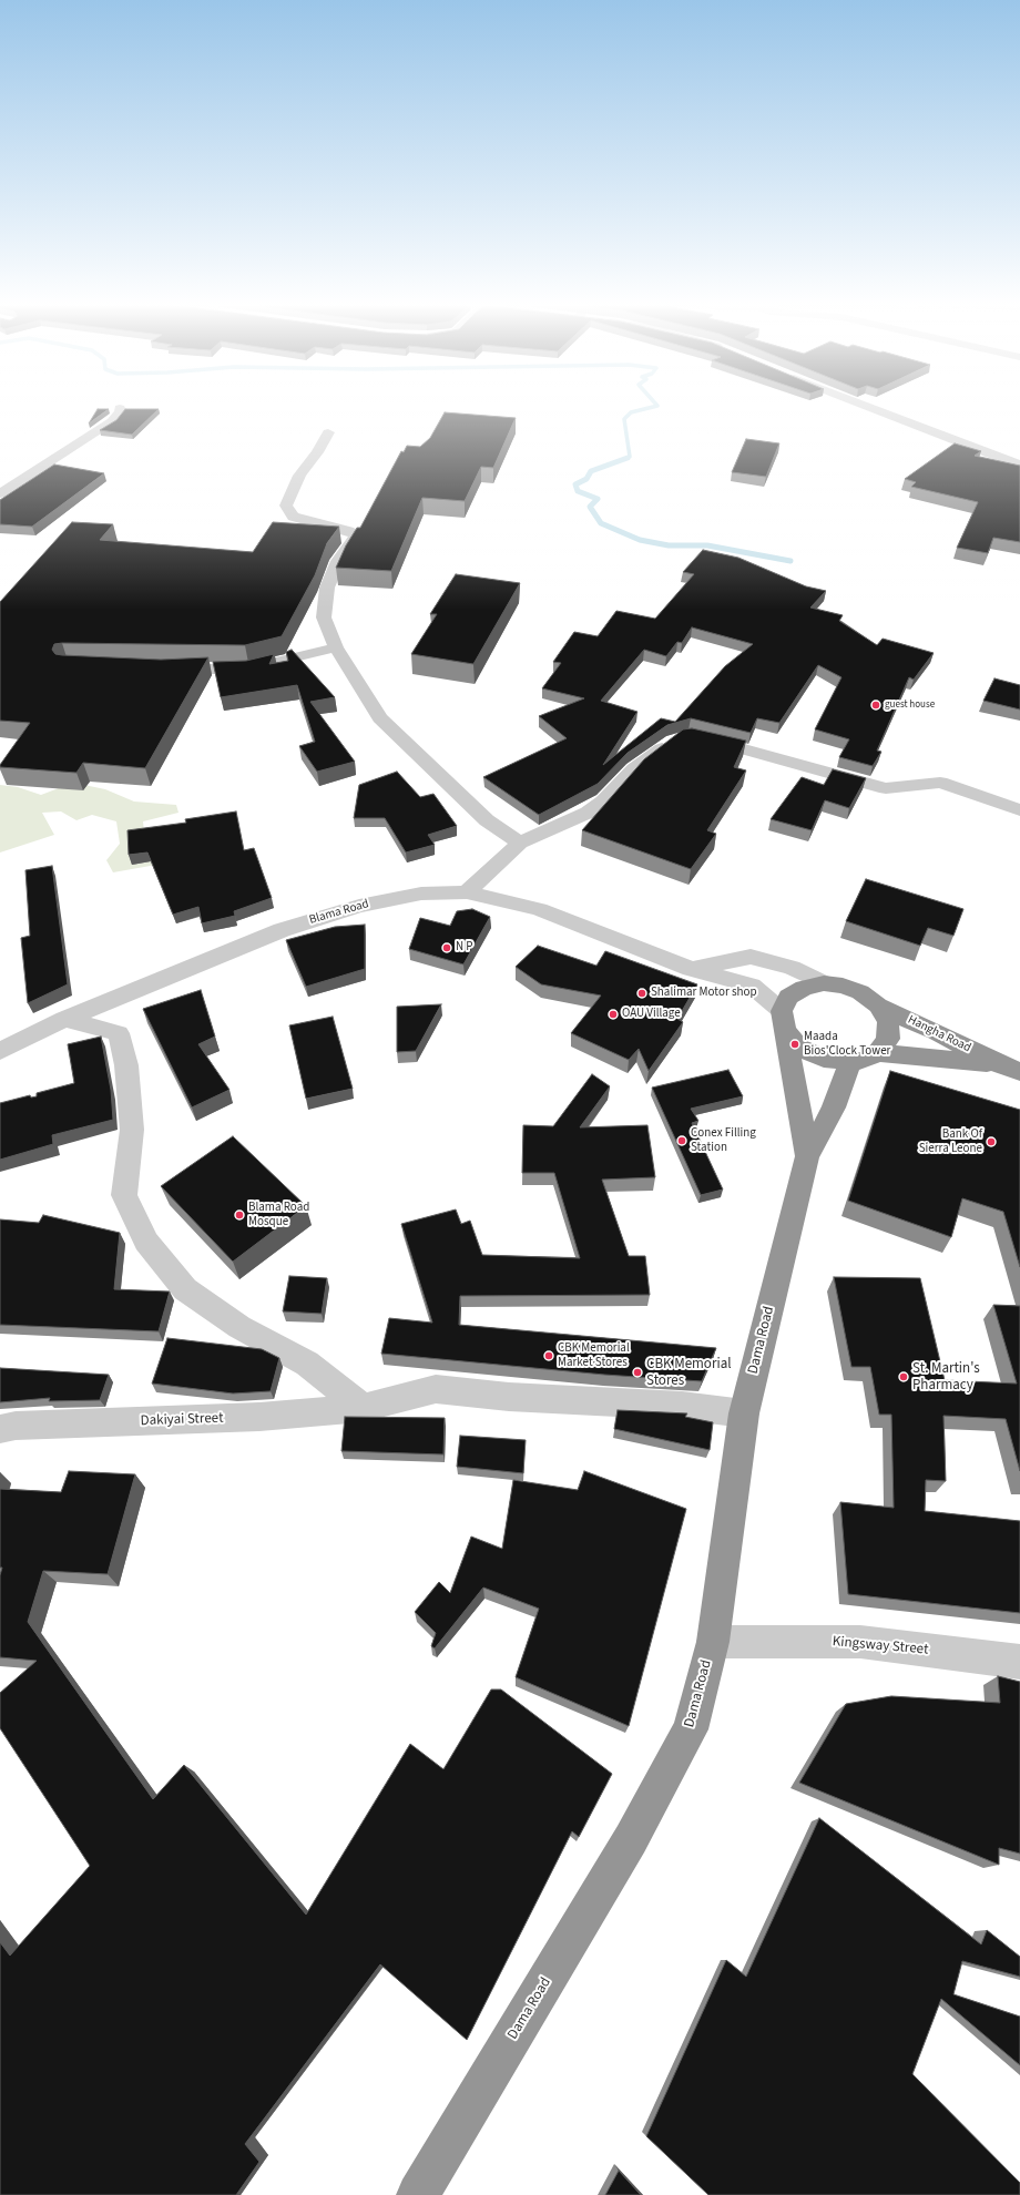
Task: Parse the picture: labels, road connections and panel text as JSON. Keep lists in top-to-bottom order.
{
  "streets": {
    "highway": ["Hangha Road", "Dama Road"],
    "street": ["Blama Road", "Dakiyai Street", "Kingsway Street"]
  },
  "crossings": [
    ["Blama Road", "Hangha Road"],
    ["Dama Road", "Dakiyai Street"],
    ["Dama Road", "Kingsway Street"]
  ],
  "places": [
    "guest house",
    "N P",
    "Shalimar Motor shop",
    "OAU Village",
    "Maada Bios'Clock Tower",
    "Conex Filling Station",
    "Bank Of Sierra Leone",
    "Blama Road Mosque",
    "CBK Memorial Market Stores",
    "CBK Memorial Stores",
    "St. Martin's Pharmacy"
  ]
}
